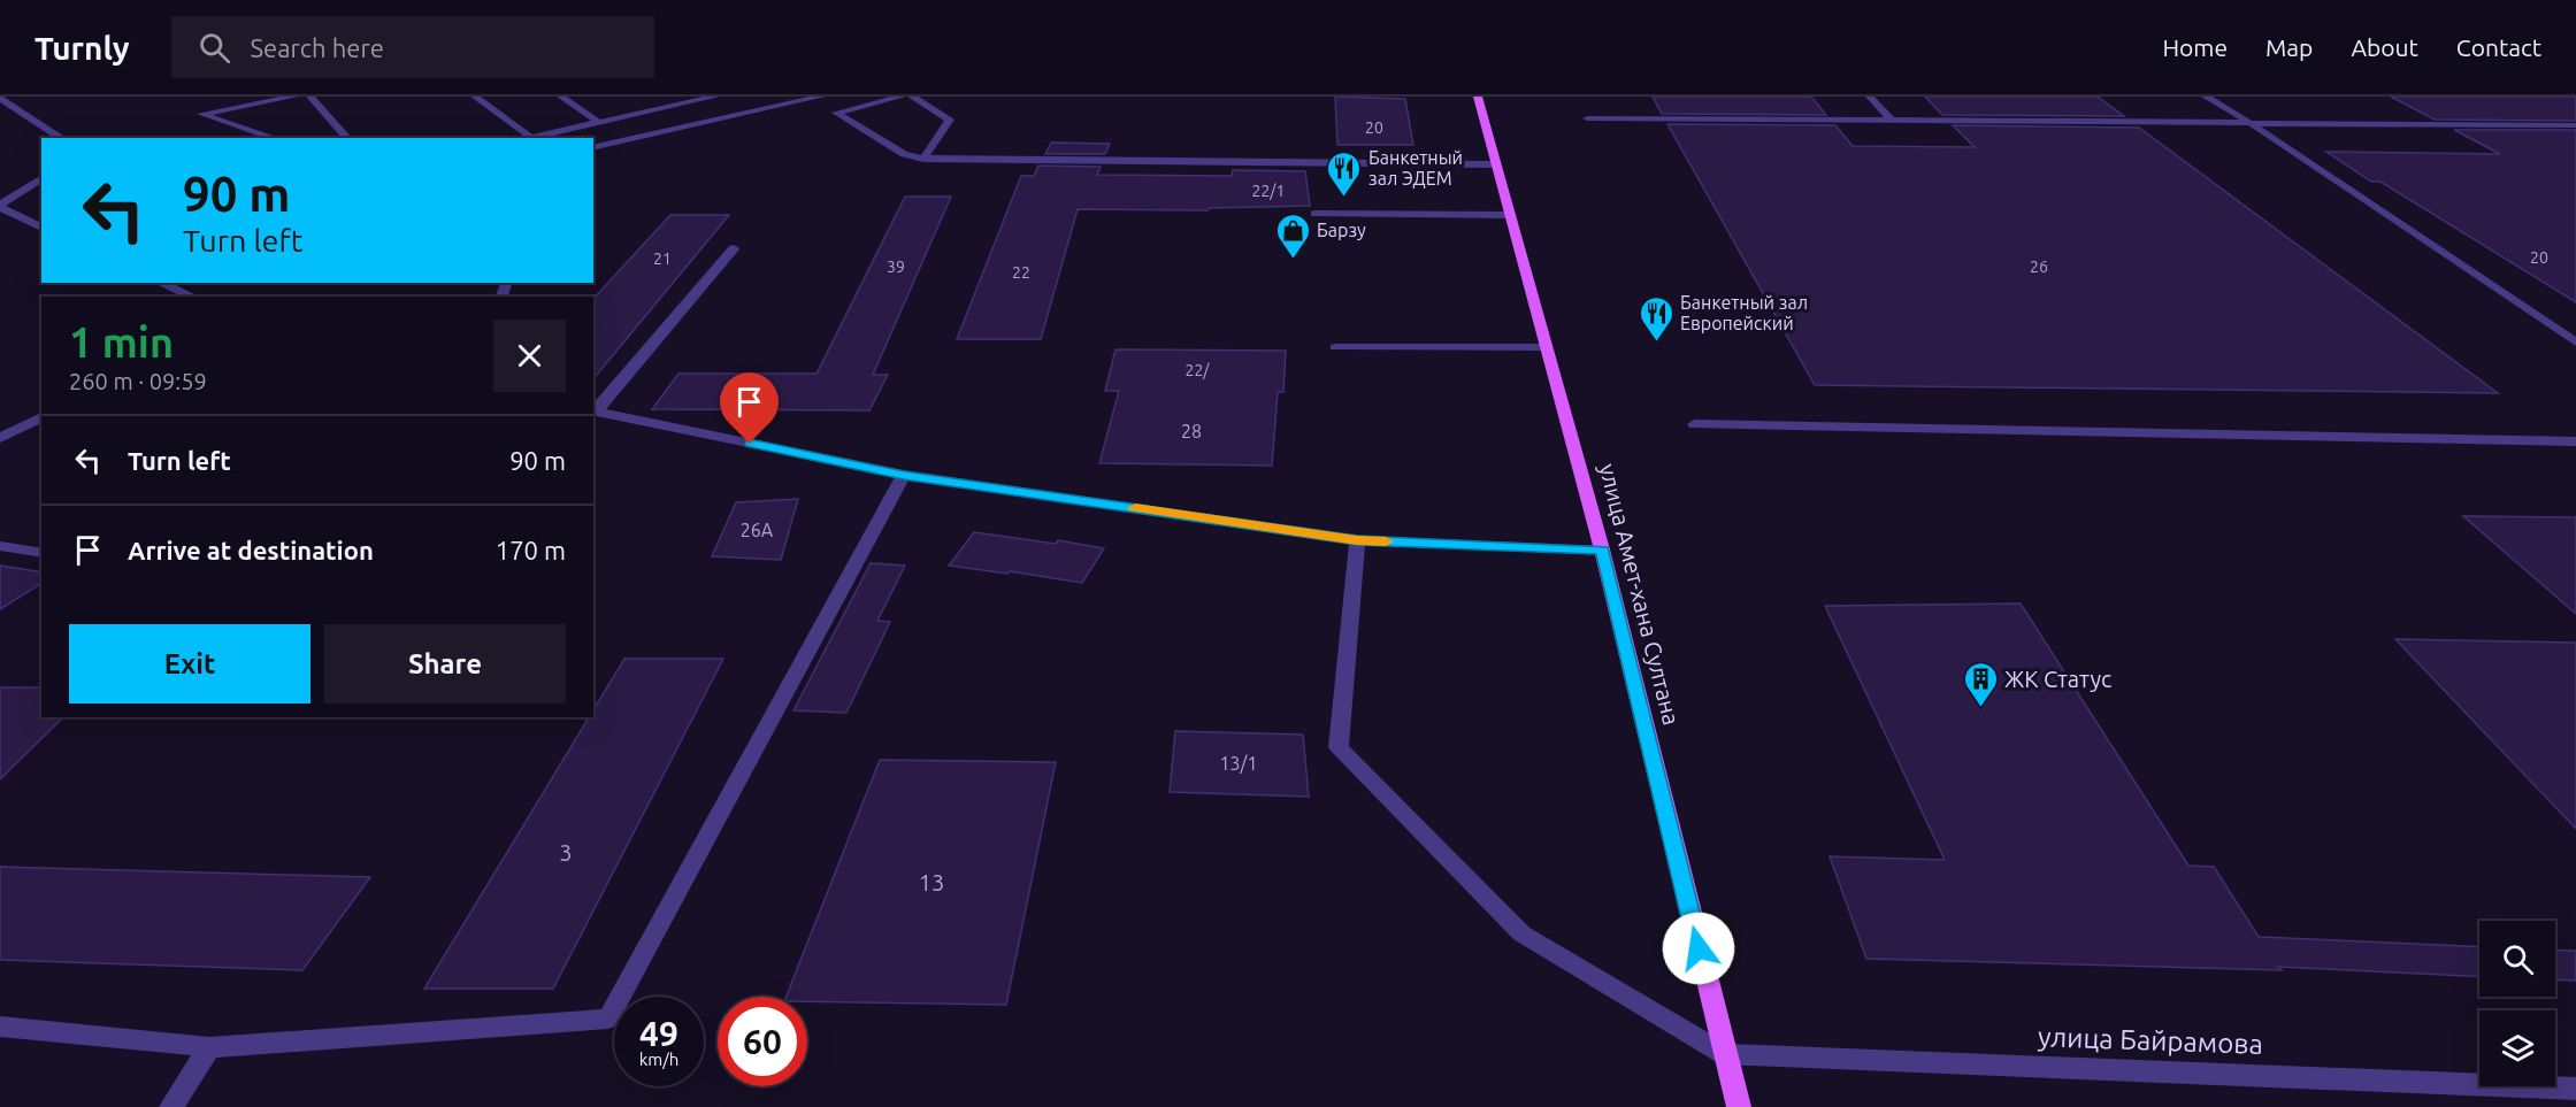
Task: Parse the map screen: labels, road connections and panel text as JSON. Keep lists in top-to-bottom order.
{
  "streets": {
    "main road": ["улица Амет-хана Султана"],
    "street": ["улица Байрамова"]
  },
  "crossings": [
    ["улица Амет-хана Султана", "улица Байрамова"]
  ],
  "places": {
    "restaurant": ["Банкетный зал ЭДЕМ", "Банкетный зал Европейский"],
    "shop": ["Барзу"],
    "building": ["ЖК Статус"]
  },
  "house_numbers": [
    "20",
    "22/1",
    "20",
    "21",
    "39",
    "26",
    "22",
    "22/",
    "28",
    "26А",
    "13/1",
    "3",
    "13"
  ],
  "page": {
    "header": "Turnly",
    "search": "Search here",
    "nav": [
      "Home",
      "Map",
      "About",
      "Contact"
    ],
    "turn": ["90 m", "Turn left"],
    "heading": ["1 min", "260 m · 09:59"],
    "list": [
      {
        "name": "Turn left",
        "value": "90 m"
      },
      {
        "name": "Arrive at destination",
        "value": "170 m"
      }
    ],
    "buttons": ["Exit", "Share"],
    "speed": "49 km/h",
    "limit": "60"
  }
}
